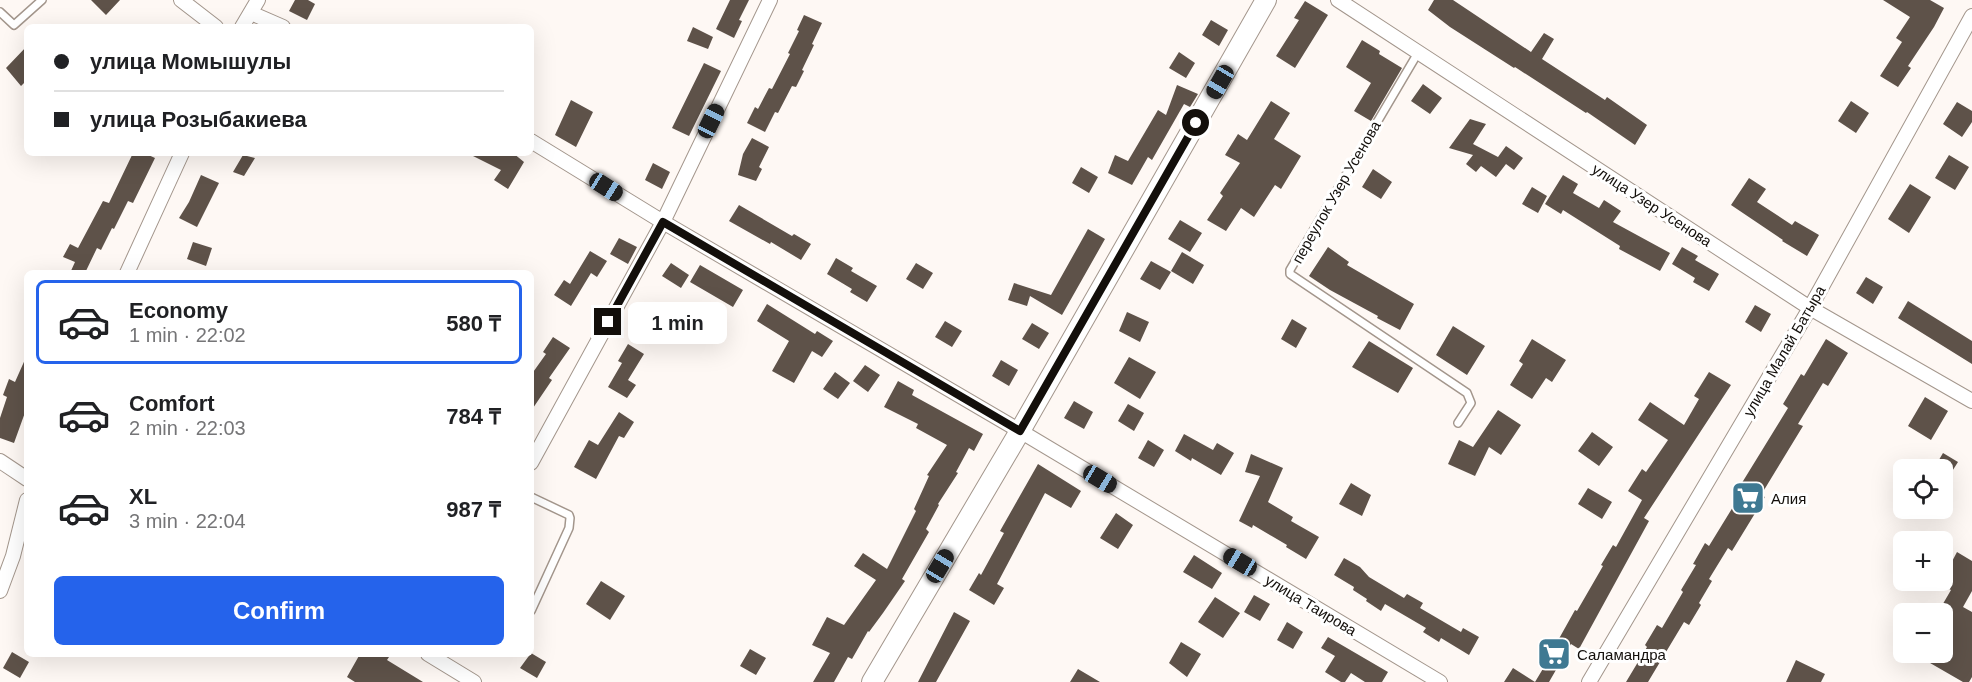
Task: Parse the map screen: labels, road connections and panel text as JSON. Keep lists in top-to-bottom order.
{
  "streets": {
    "street": ["улица Узер Усенова", "улица Малай Батыра", "улица Таирова"],
    "lane": ["переулок Узер Усенова"]
  },
  "crossings": [
    ["переулок Узер Усенова", "улица Узер Усенова"],
    ["улица Узер Усенова", "улица Малай Батыра"]
  ],
  "places": {
    "supermarket": ["Алия", "Саламандра"]
  },
  "page": {
    "banner": ["улица Момышулы", "улица Розыбакиева"],
    "list": [
      {
        "name": "Economy",
        "note": "1 min · 22:02",
        "value": "580 ₸"
      },
      {
        "name": "Comfort",
        "note": "2 min · 22:03",
        "value": "784 ₸"
      },
      {
        "name": "XL",
        "note": "3 min · 22:04",
        "value": "987 ₸"
      }
    ],
    "bubble": "1 min",
    "map_buttons": ["+", "−"],
    "buttons": "Confirm"
  }
}
